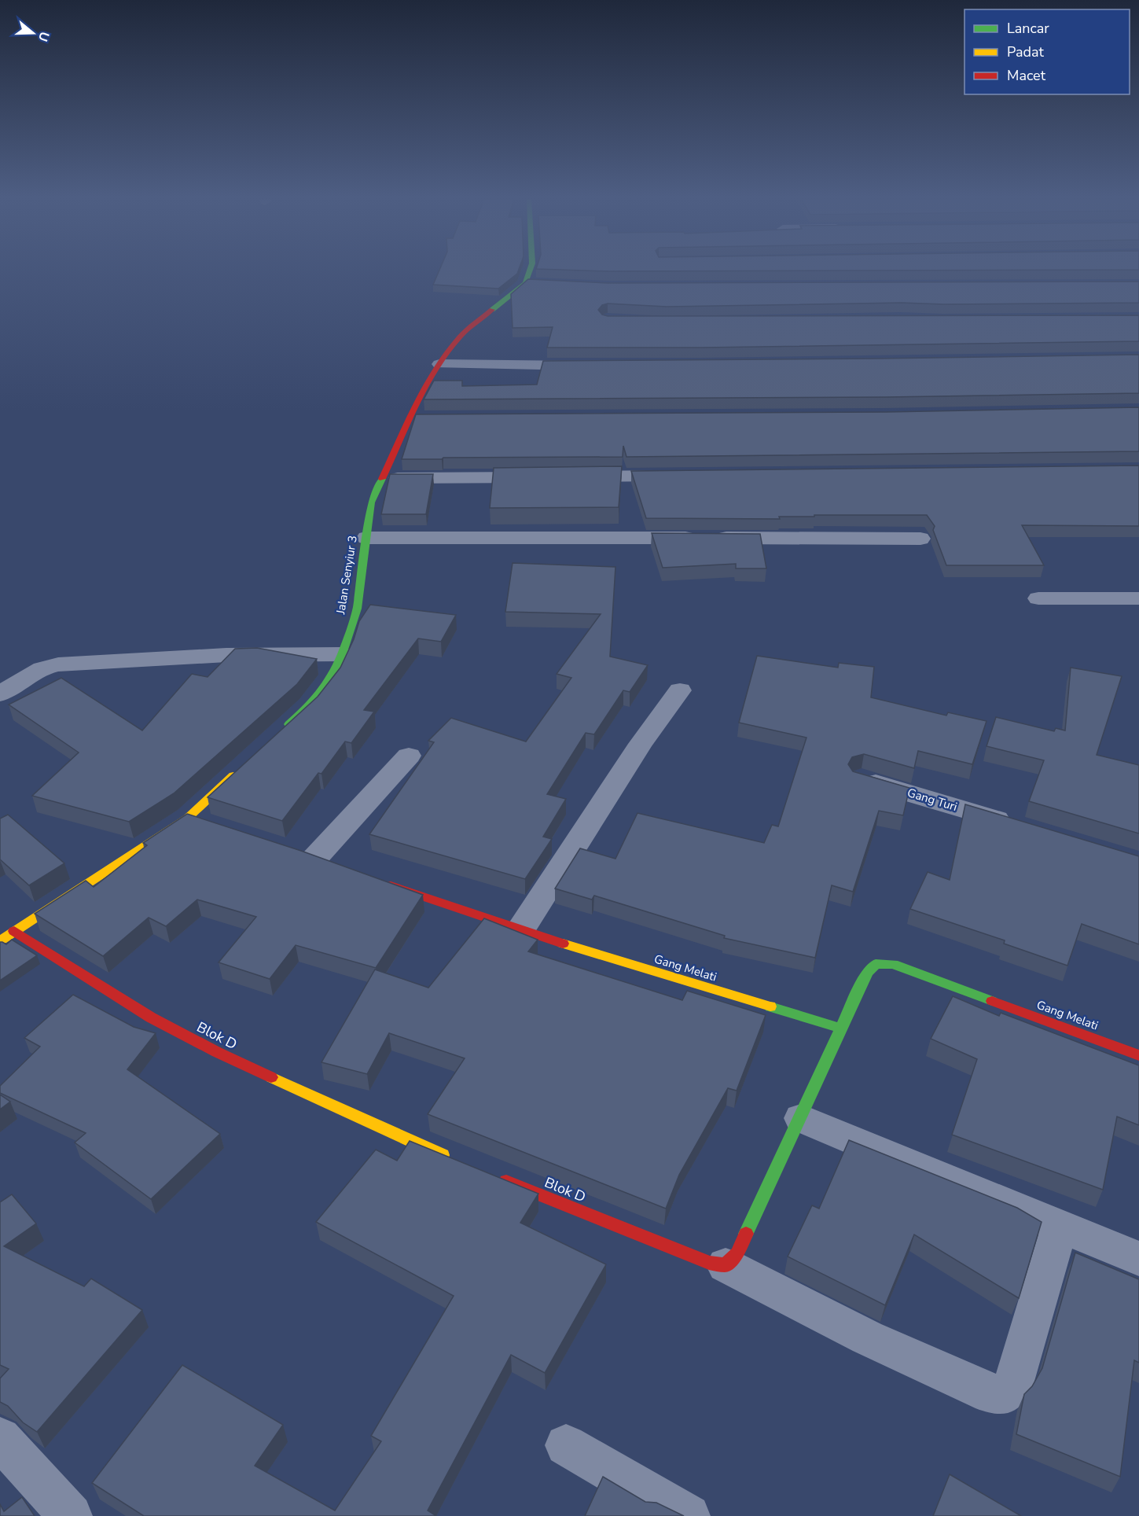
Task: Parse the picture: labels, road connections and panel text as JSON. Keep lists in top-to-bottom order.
{
  "streets": {
    "street": [
      "Jalan Senyiur 3",
      "Gang Turi",
      "Gang Melati",
      "Blok D"
    ]
  },
  "legend": ["Lancar", "Padat", "Macet"],
  "north": "right"
}
